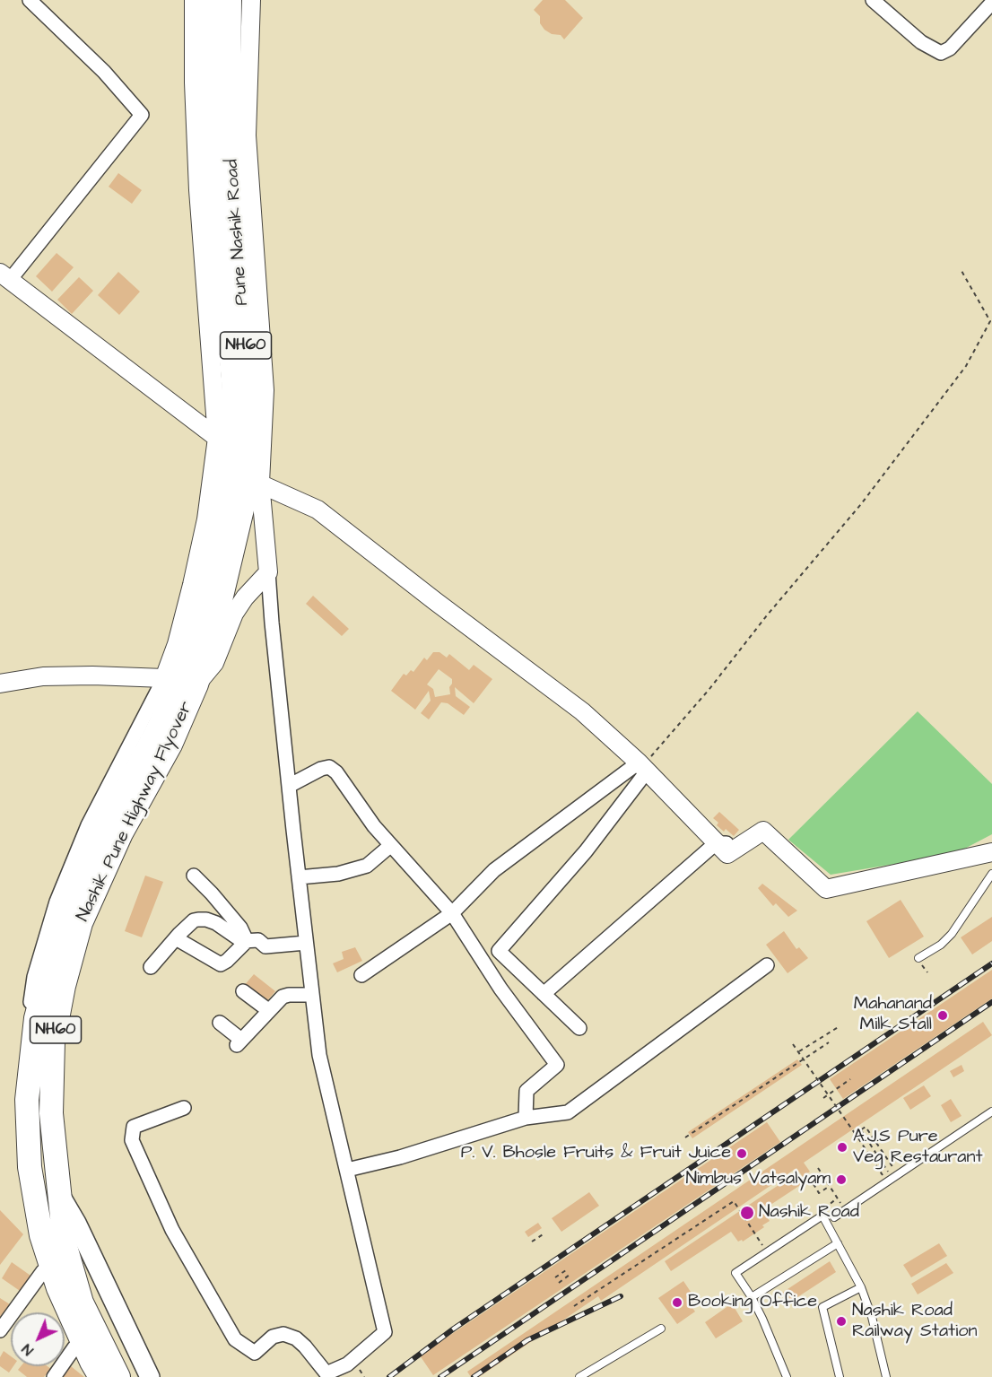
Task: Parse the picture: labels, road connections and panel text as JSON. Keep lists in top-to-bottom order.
{
  "streets": {
    "highway": ["Pune Nashik Road", "NH60", "Nashik Pune Highway Flyover"]
  },
  "crossings": [
    ["Pune Nashik Road", "Nashik Pune Highway Flyover"]
  ],
  "places": [
    "Mahanand Milk Stall",
    "A.J.S Pure Veg Restaurant",
    "P. V. Bhosle Fruits & Fruit Juice",
    "Nimbus Vatsalyam",
    "Nashik Road",
    "Booking Office",
    "Nashik Road Railway Station"
  ],
  "north": "bottom left"
}
